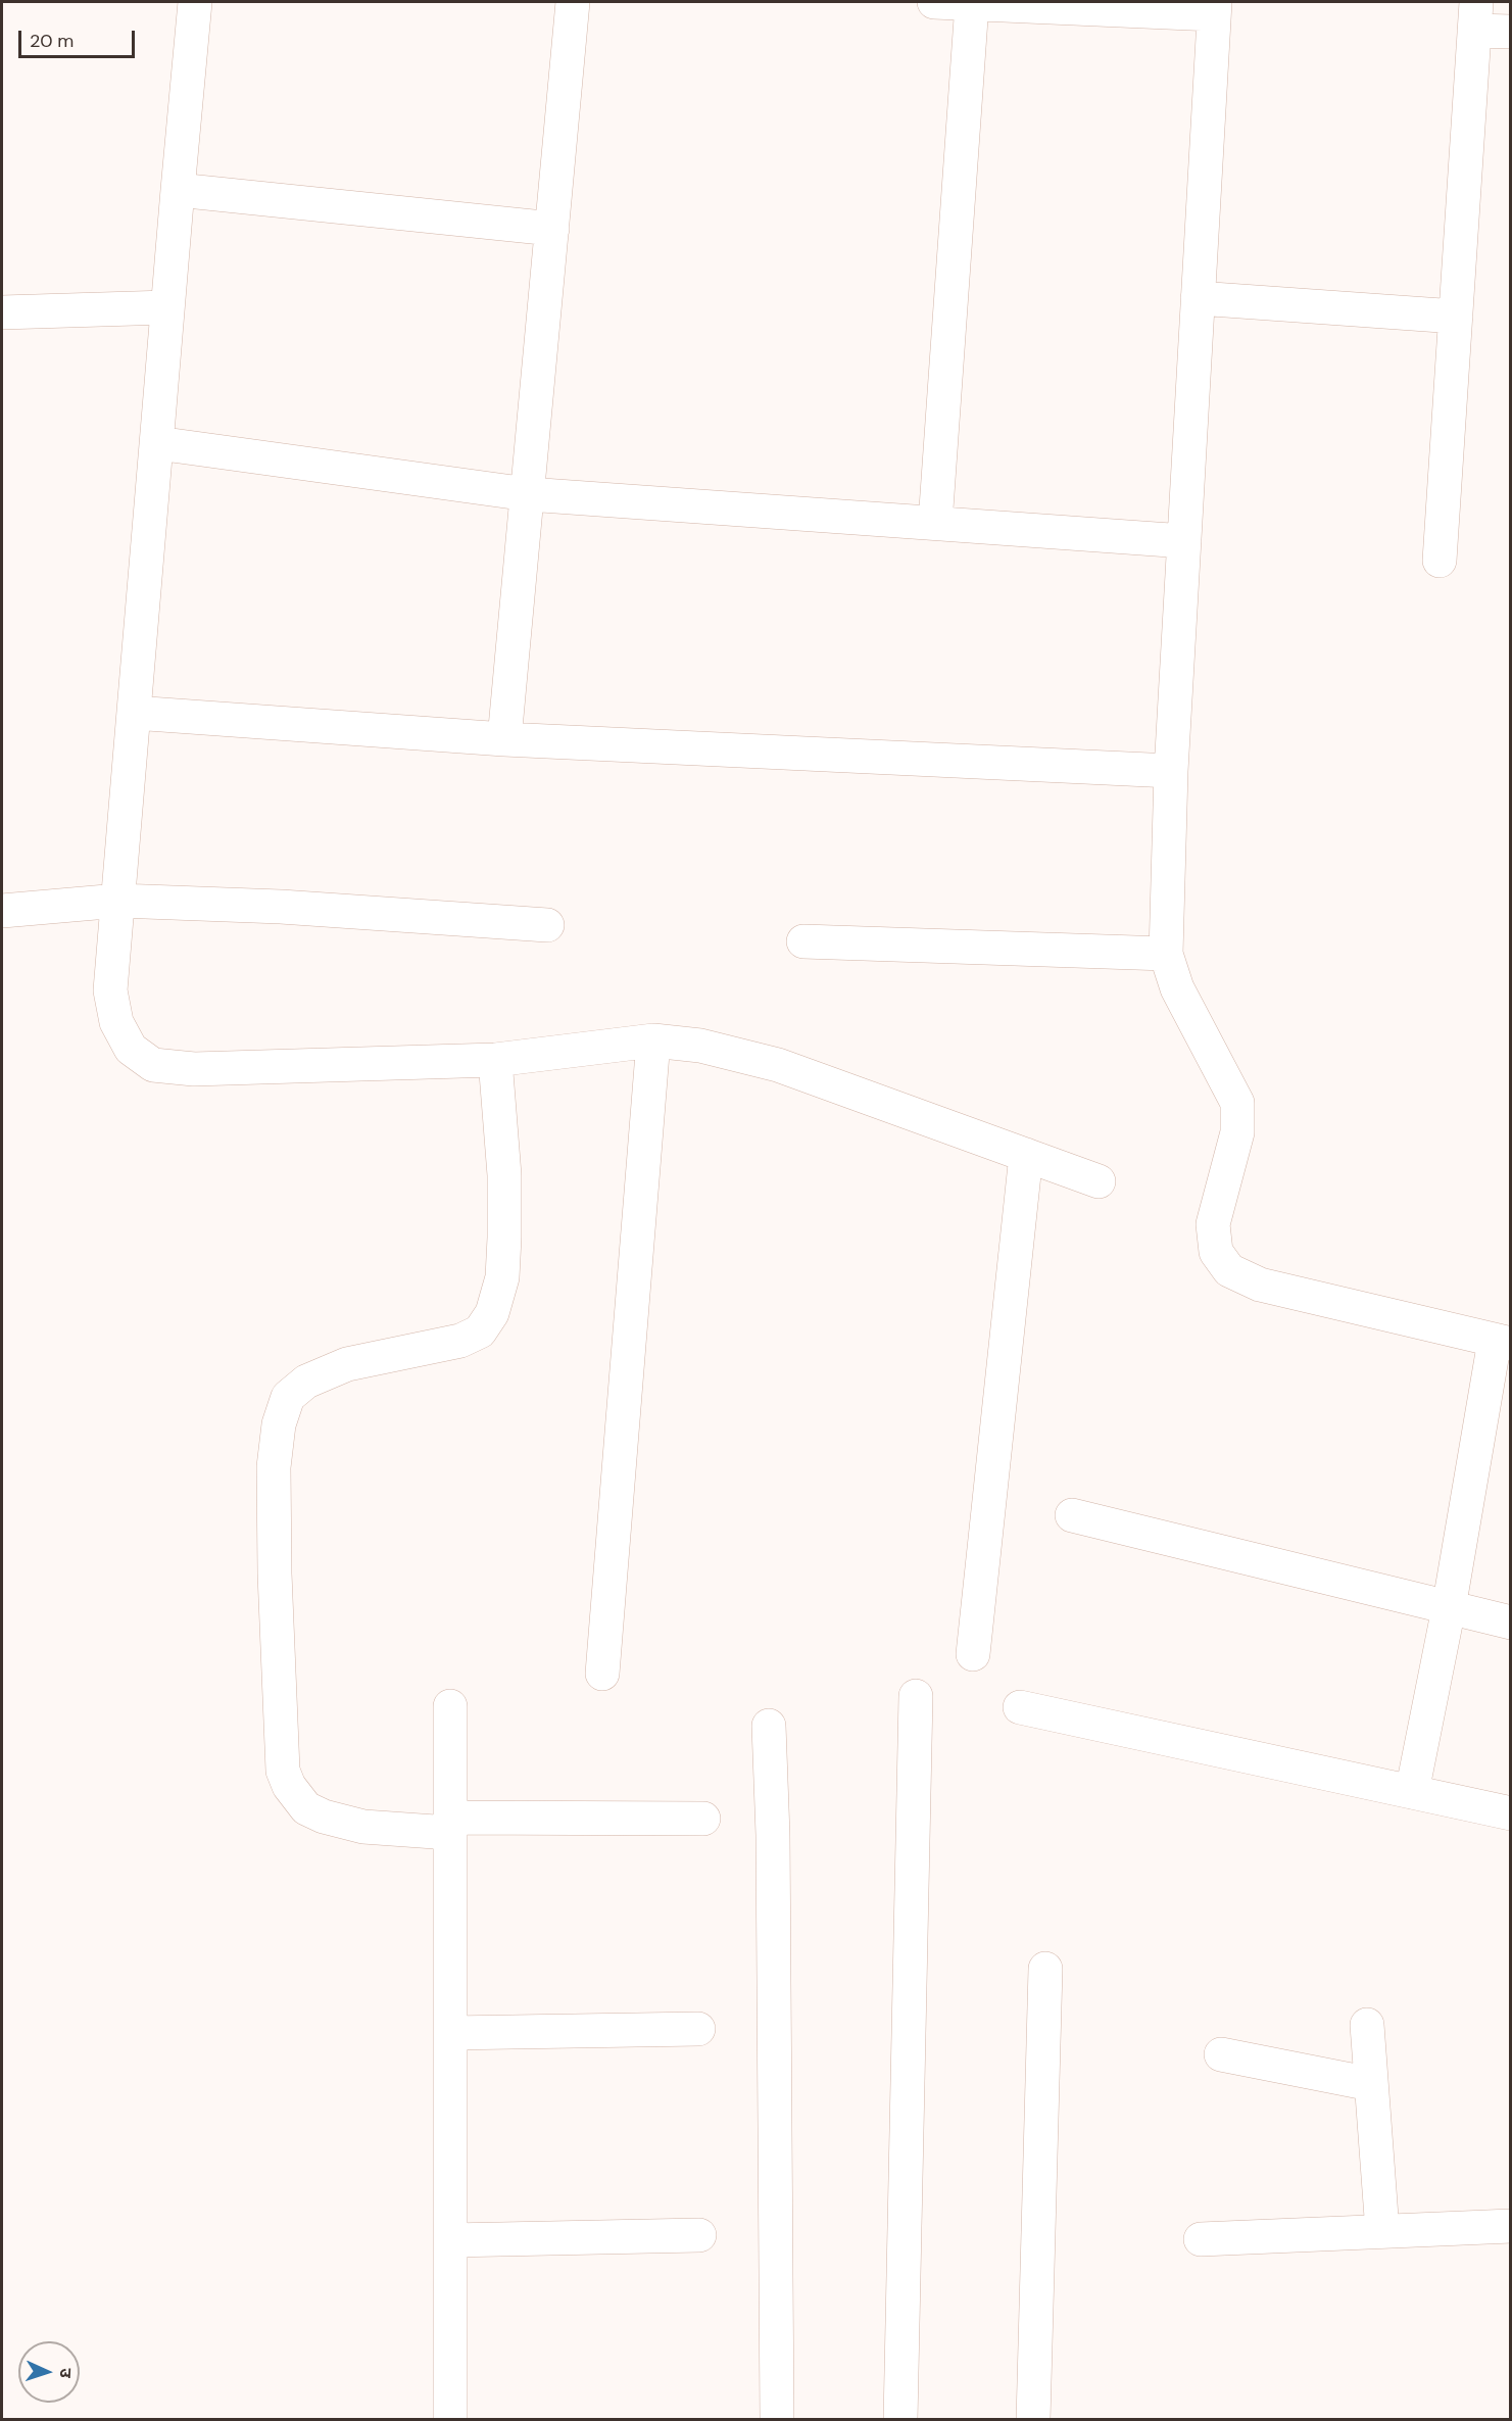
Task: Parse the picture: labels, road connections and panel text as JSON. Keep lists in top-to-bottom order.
{
  "scale_bar": "20 m",
  "north": "right"
}
